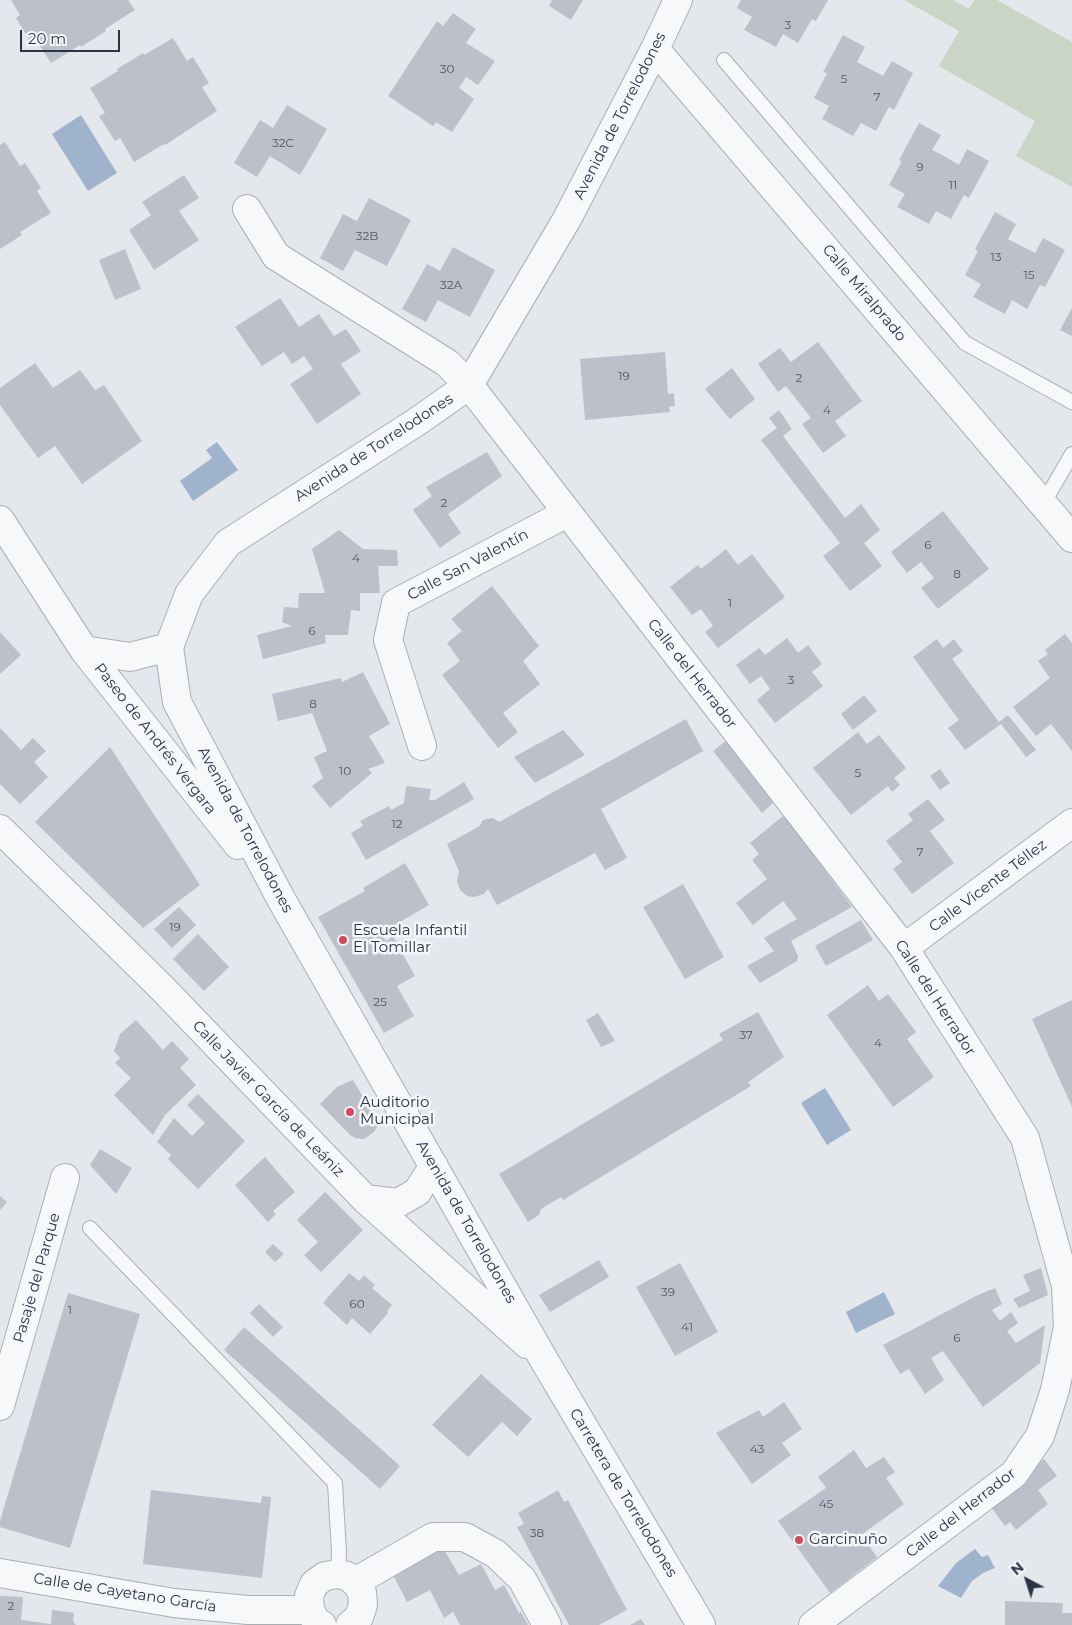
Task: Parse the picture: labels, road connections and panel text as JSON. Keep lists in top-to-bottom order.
{
  "streets": {
    "street": [
      "Avenida de Torrelodones",
      "Calle Miralprado",
      "Calle San Valentín",
      "Calle del Herrador",
      "Paseo de Andrés Vergara",
      "Calle Vicente Téllez",
      "Calle Javier García de Leániz",
      "Pasaje del Parque",
      "Carretera de Torrelodones",
      "Calle de Cayetano García"
    ]
  },
  "crossings": [
    ["Avenida de Torrelodones", "Calle Miralprado"],
    ["Avenida de Torrelodones", "Calle del Herrador"],
    ["Avenida de Torrelodones", "Paseo de Andrés Vergara"],
    ["Avenida de Torrelodones", "Calle Javier García de Leániz"],
    ["Avenida de Torrelodones", "Carretera de Torrelodones"],
    ["Calle San Valentín", "Calle del Herrador"],
    ["Calle del Herrador", "Calle Vicente Téllez"],
    ["Calle Javier García de Leániz", "Carretera de Torrelodones"]
  ],
  "places": ["Escuela Infantil El Tomillar", "Auditorio Municipal", "Garcinuño"],
  "house_numbers": [
    "3",
    "30",
    "5",
    "7",
    "32C",
    "9",
    "11",
    "32B",
    "13",
    "15",
    "32A",
    "19",
    "2",
    "4",
    "2",
    "6",
    "4",
    "8",
    "1",
    "6",
    "3",
    "8",
    "10",
    "5",
    "12",
    "7",
    "19",
    "25",
    "37",
    "4",
    "39",
    "60",
    "1",
    "41",
    "6",
    "43",
    "45",
    "38",
    "2"
  ],
  "scale_bar": "20 m",
  "north": "top left"
}
